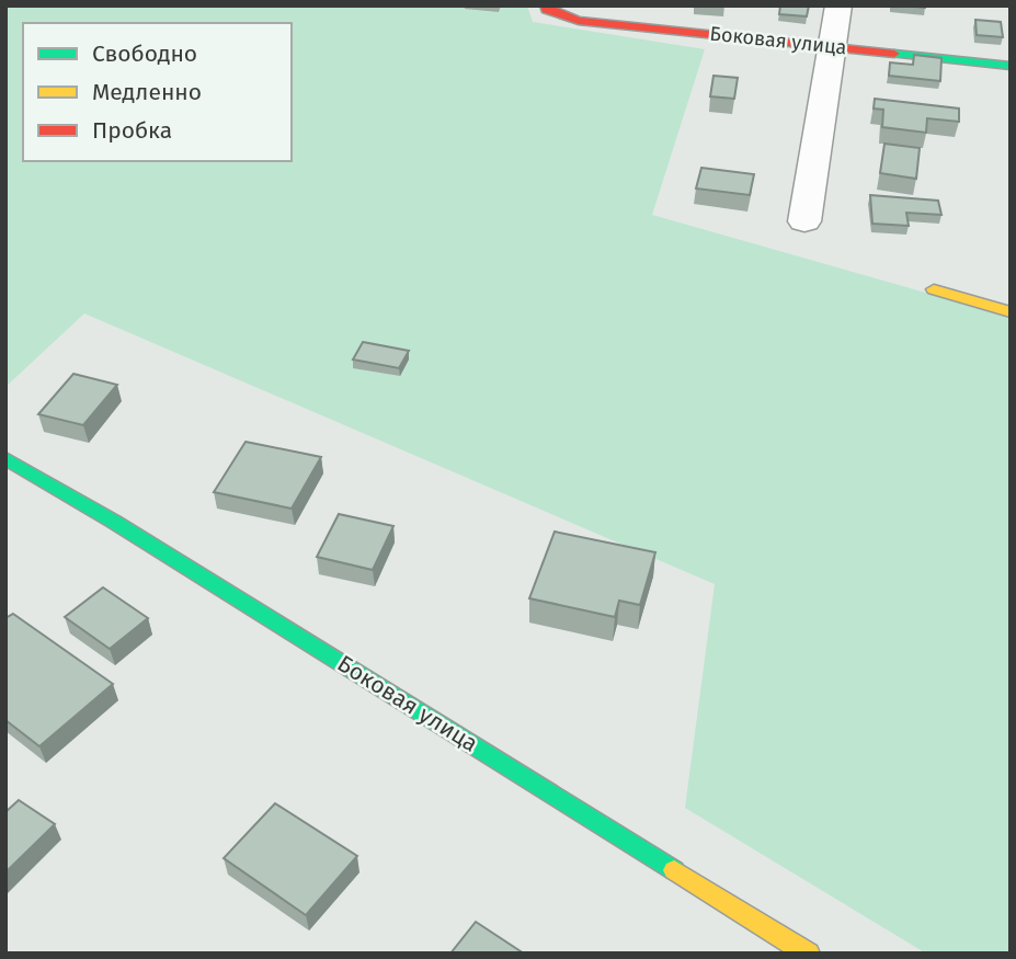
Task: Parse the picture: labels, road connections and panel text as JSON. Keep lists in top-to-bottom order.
{
  "streets": {
    "street": ["Боковая улица"]
  },
  "legend": ["Свободно", "Медленно", "Пробка"]
}
